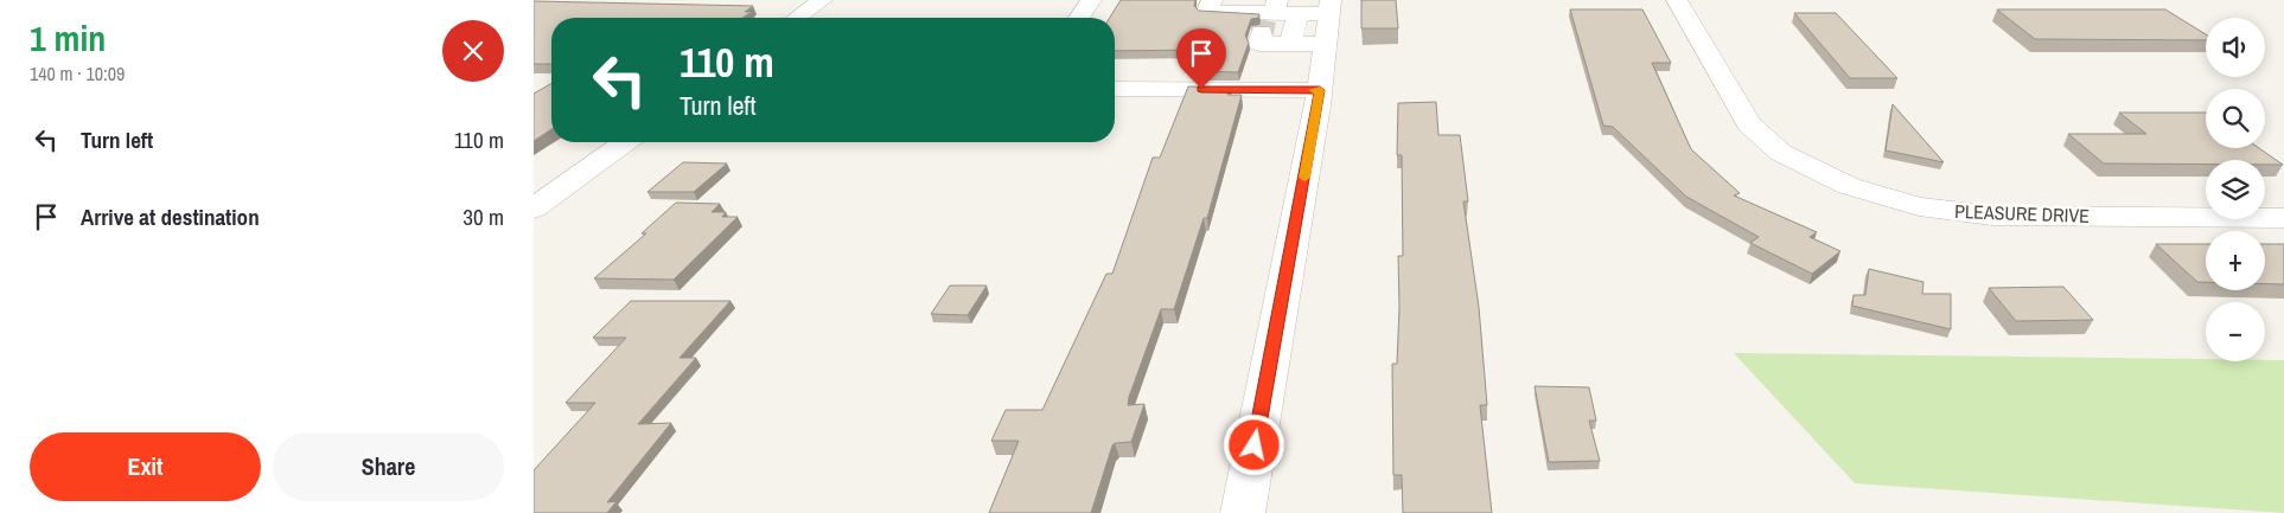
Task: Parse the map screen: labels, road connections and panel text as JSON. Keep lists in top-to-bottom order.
{
  "streets": {
    "street": ["PLEASURE DRIVE"]
  },
  "page": {
    "heading": ["1 min", "140 m · 10:09"],
    "map_buttons": ["+", "−"],
    "turn": ["110 m", "Turn left"],
    "list": [
      {
        "name": "Turn left",
        "value": "110 m"
      },
      {
        "name": "Arrive at destination",
        "value": "30 m"
      }
    ],
    "buttons": ["Exit", "Share"]
  }
}
